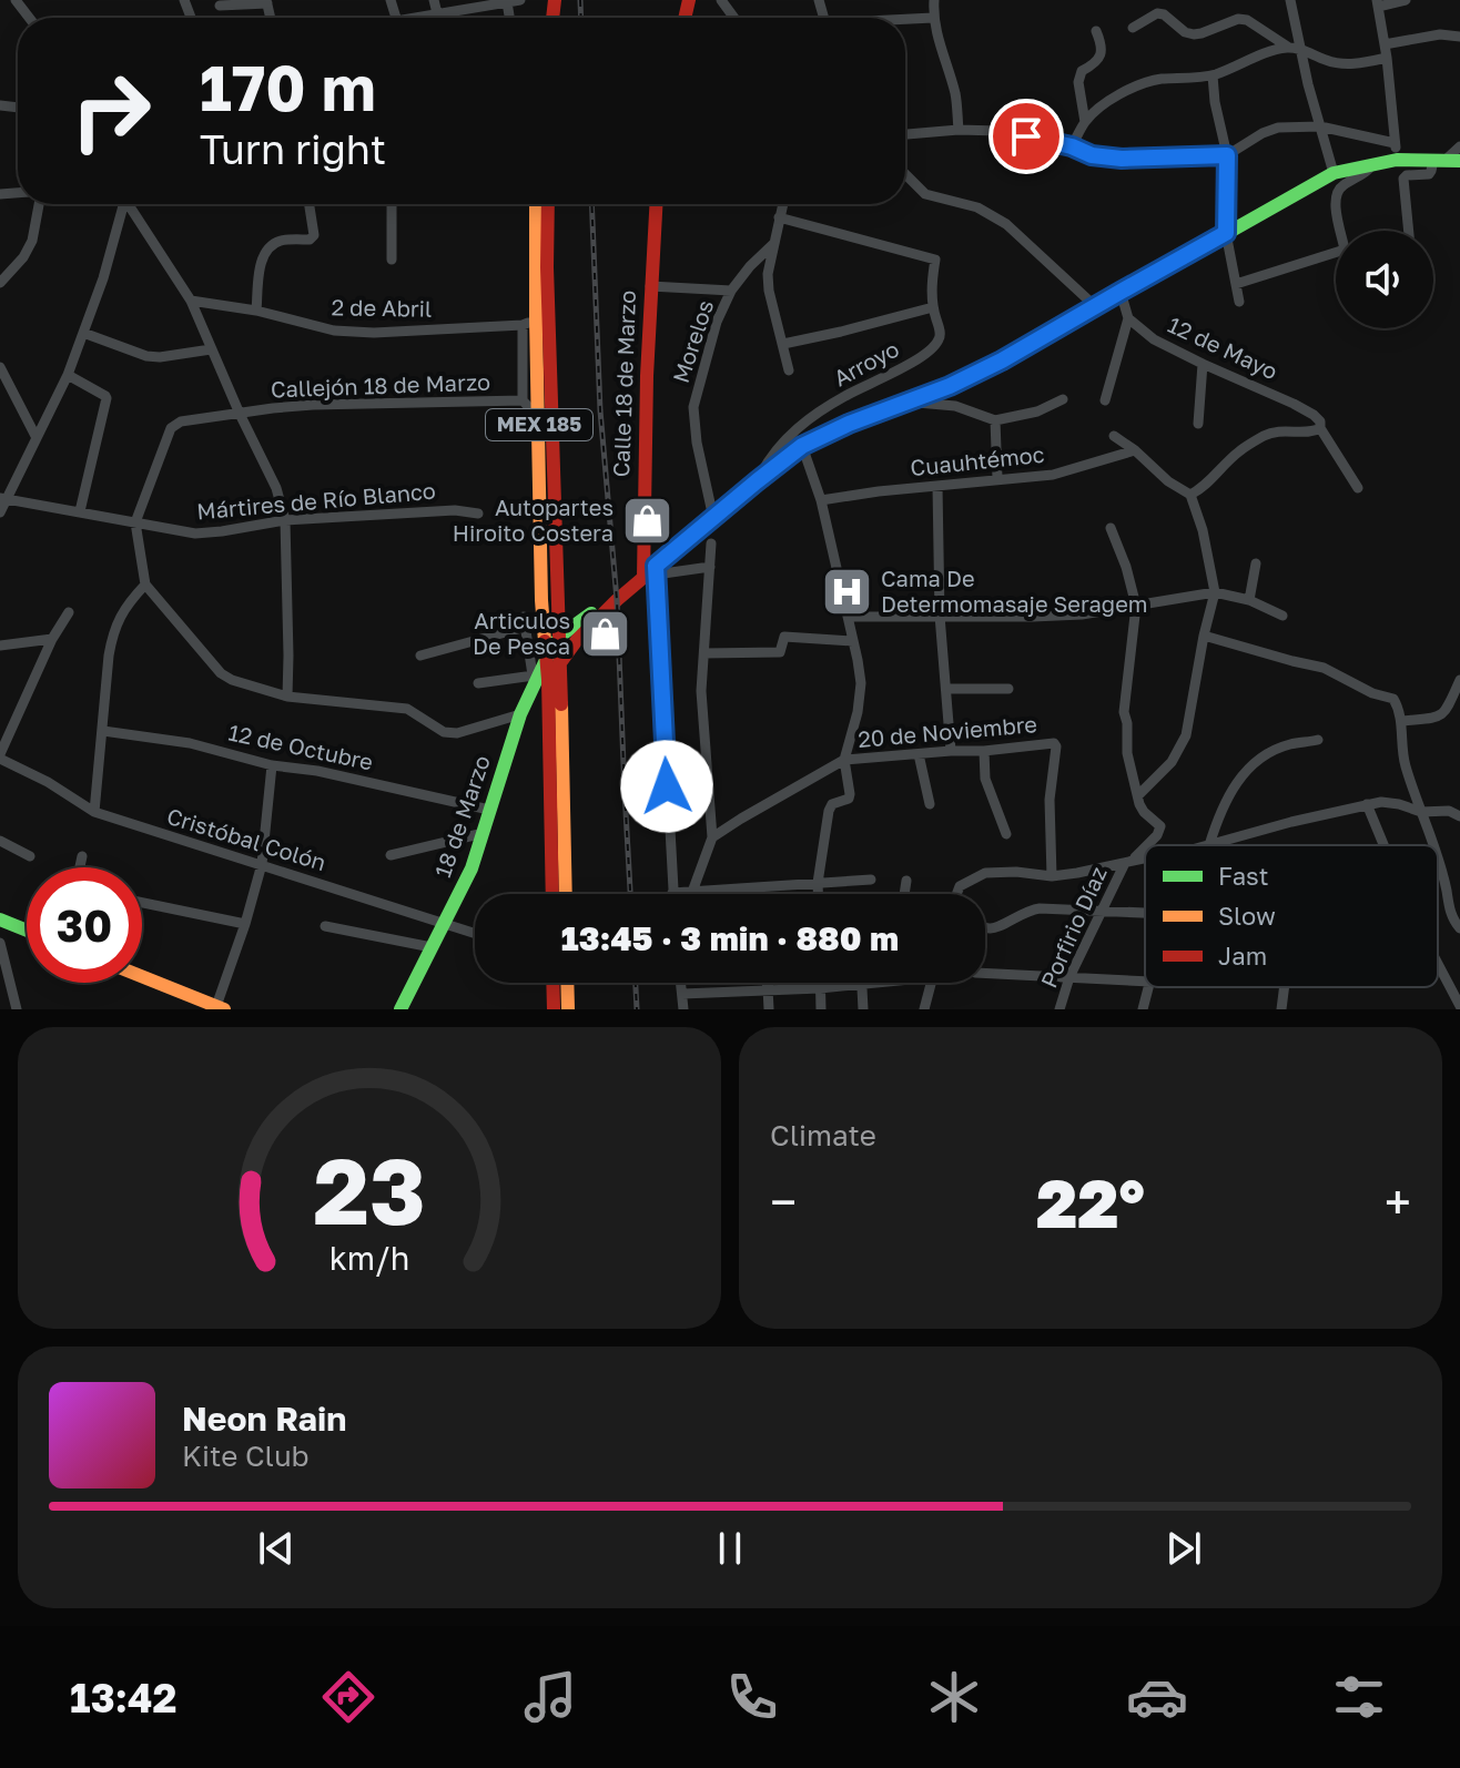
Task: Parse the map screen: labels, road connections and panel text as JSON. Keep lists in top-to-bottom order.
{
  "streets": {
    "main road": ["Calle 18 de Marzo", "MEX 185", "18 de Marzo"],
    "street": [
      "2 de Abril",
      "Morelos",
      "12 de Mayo",
      "Arroyo",
      "Callejón 18 de Marzo",
      "Cuauhtémoc",
      "Mártires de Río Blanco",
      "20 de Noviembre",
      "12 de Octubre",
      "Cristóbal Colón",
      "Porfirio Díaz"
    ]
  },
  "crossings": [
    ["2 de Abril", "MEX 185"],
    ["Callejón 18 de Marzo", "Mártires de Río Blanco"],
    ["MEX 185", "18 de Marzo"],
    ["Cuauhtémoc", "20 de Noviembre"],
    ["12 de Octubre", "18 de Marzo"],
    ["18 de Marzo", "Cristóbal Colón"]
  ],
  "places": {
    "shop": ["Autopartes Hiroito Costera", "Articulos De Pesca"],
    "hospital": ["Cama De Determomasaje Seragem"]
  },
  "legend": ["Fast", "Slow", "Jam"],
  "page": {
    "turn": ["170 m", "Turn right"],
    "limit": "30",
    "trip": "13:45 · 3 min · 880 m",
    "tile": "Climate",
    "heat": ["−", "22°", "+"],
    "song": ["Neon Rain", "Kite Club"],
    "tabs": "13:42",
    "gauge": ["23", "km/h"]
  }
}
